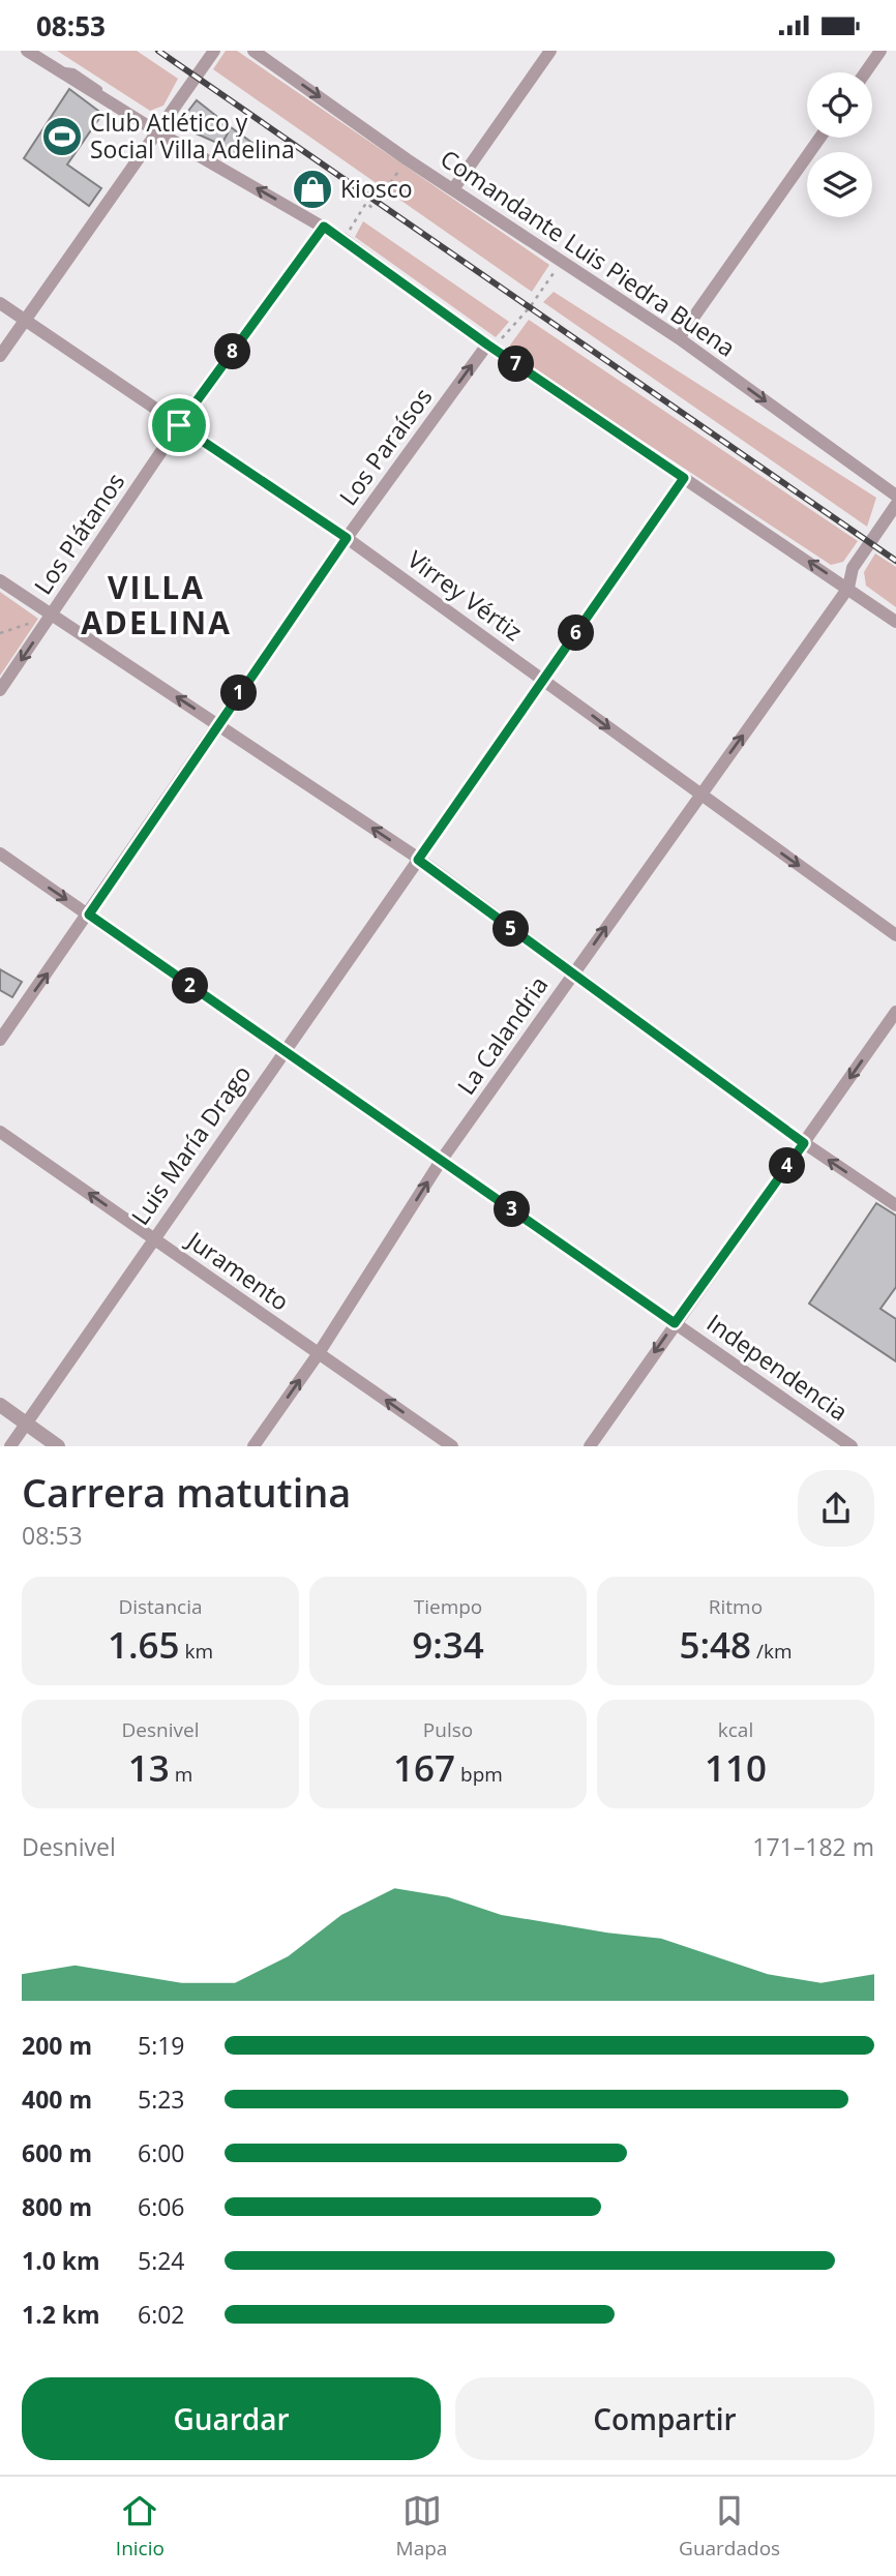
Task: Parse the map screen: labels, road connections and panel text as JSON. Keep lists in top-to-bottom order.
{
  "streets": {
    "street": [
      "Comandante Luis Piedra Buena",
      "Los Paraísos",
      "Los Plátanos",
      "Virrey Vértiz",
      "La Calandria",
      "Luis María Drago",
      "Juramento",
      "Independencia"
    ]
  },
  "crossings": [
    ["Los Paraísos", "Virrey Vértiz"],
    ["Los Paraísos", "Independencia"],
    ["Los Plátanos", "Virrey Vértiz"],
    ["Virrey Vértiz", "La Calandria"],
    ["Virrey Vértiz", "Luis María Drago"],
    ["La Calandria", "Juramento"],
    ["La Calandria", "Independencia"],
    ["Luis María Drago", "Juramento"],
    ["Luis María Drago", "Independencia"]
  ],
  "one_way": [
    "Los Paraísos",
    "Virrey Vértiz",
    "La Calandria",
    "Juramento"
  ],
  "districts": ["VILLA ADELINA"],
  "places": {
    "sports": ["Club Atlético y Social Villa Adelina"],
    "shop": ["Kiosco"]
  },
  "page": {
    "status": "08:53",
    "pins": [
      "8",
      "7",
      "6",
      "1",
      "5",
      "2",
      "4",
      "3"
    ],
    "heading": ["Carrera matutina", "08:53"],
    "stats": [
      ["Distancia", "1.65 km"],
      ["Tiempo", "9:34"],
      ["Ritmo", "5:48 /km"],
      ["Desnivel", "13 m"],
      ["Pulso", "167 bpm"],
      ["kcal", "110"]
    ],
    "chart": ["Desnivel", "171–182 m"],
    "list": [
      {
        "name": "200 m",
        "note": "5:19"
      },
      {
        "name": "400 m",
        "note": "5:23"
      },
      {
        "name": "600 m",
        "note": "6:00"
      },
      {
        "name": "800 m",
        "note": "6:06"
      },
      {
        "name": "1.0 km",
        "note": "5:24"
      },
      {
        "name": "1.2 km",
        "note": "6:02"
      }
    ],
    "buttons": ["Guardar", "Compartir"],
    "tabs": ["Inicio", "Mapa", "Guardados"]
  }
}
